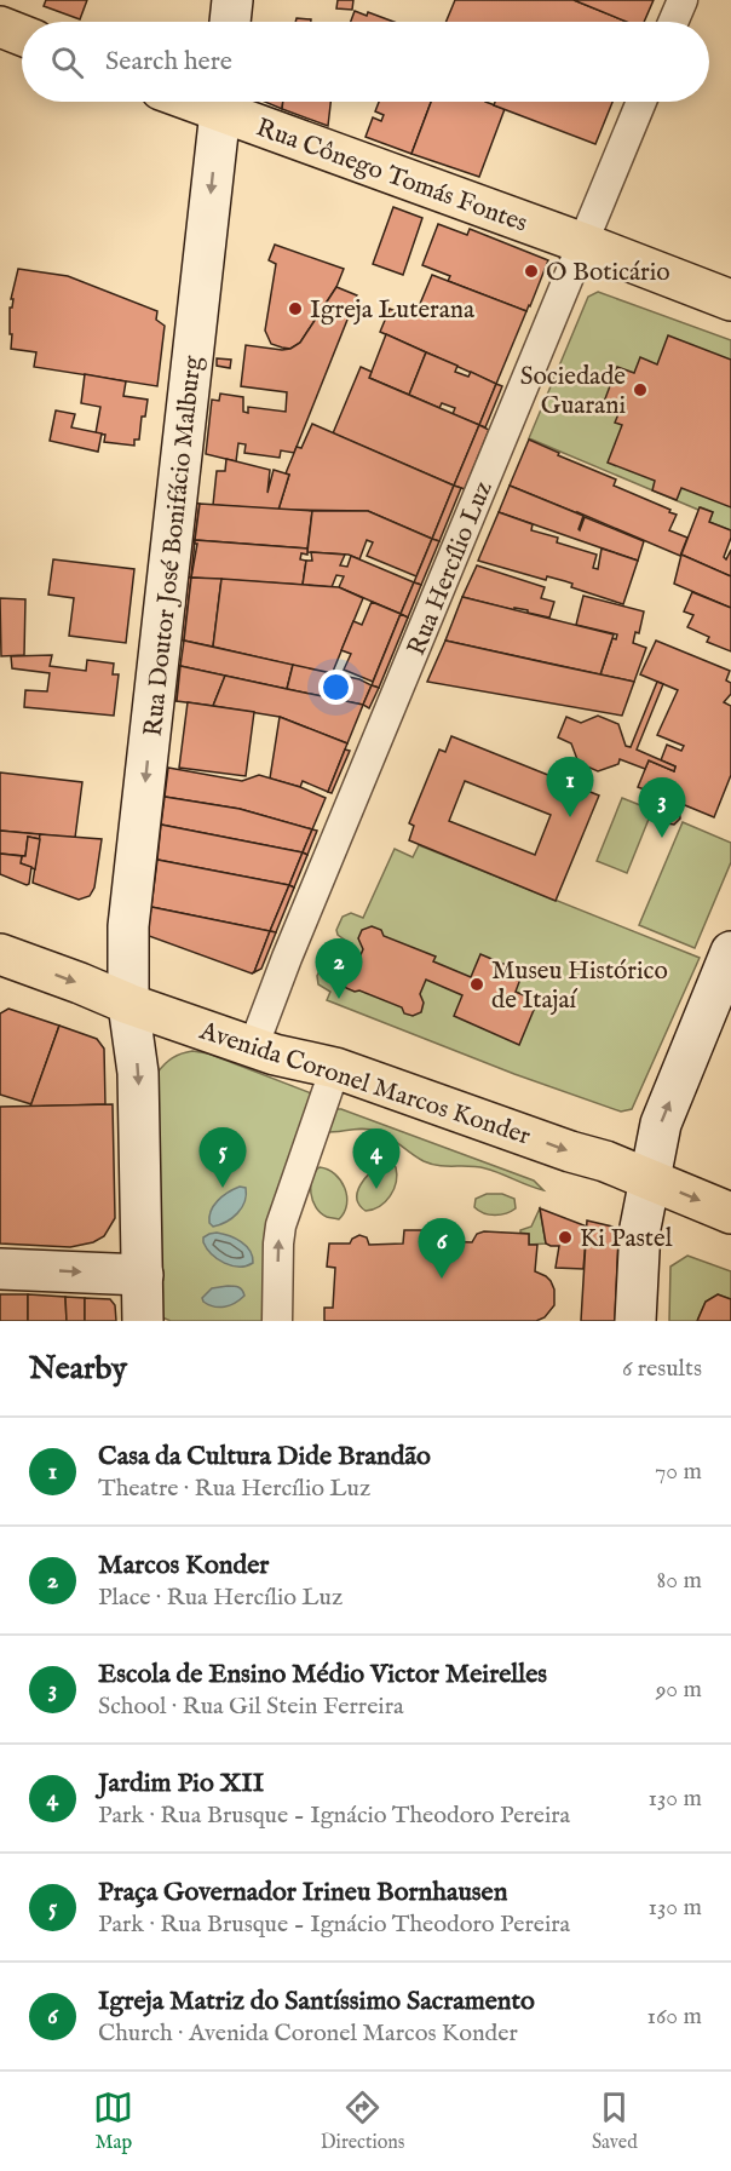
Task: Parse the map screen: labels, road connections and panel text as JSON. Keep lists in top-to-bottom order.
{
  "streets": {
    "main road": ["Rua Cônego Tomás Fontes", "Rua Doutor José Bonifácio Malburg", "Avenida Coronel Marcos Konder"],
    "street": ["Rua Hercílio Luz"]
  },
  "crossings": [
    ["Rua Cônego Tomás Fontes", "Rua Hercílio Luz"],
    ["Rua Doutor José Bonifácio Malburg", "Avenida Coronel Marcos Konder"],
    ["Rua Hercílio Luz", "Avenida Coronel Marcos Konder"]
  ],
  "one_way": ["Rua Doutor José Bonifácio Malburg", "Avenida Coronel Marcos Konder"],
  "places": [
    "O Boticário",
    "Igreja Luterana",
    "Sociedade Guarani",
    "Museu Histórico de Itajaí",
    "Ki Pastel"
  ],
  "page": {
    "search": "Search here",
    "pins": [
      "1",
      "3",
      "2",
      "5",
      "4",
      "6"
    ],
    "heading": ["Nearby", "6 results"],
    "list": [
      {
        "mark": "1",
        "name": "Casa da Cultura Dide Brandão",
        "note": "Theatre · Rua Hercílio Luz",
        "value": "70 m"
      },
      {
        "mark": "2",
        "name": "Marcos Konder",
        "note": "Place · Rua Hercílio Luz",
        "value": "80 m"
      },
      {
        "mark": "3",
        "name": "Escola de Ensino Médio Victor Meirelles",
        "note": "School · Rua Gil Stein Ferreira",
        "value": "90 m"
      },
      {
        "mark": "4",
        "name": "Jardim Pio XII",
        "note": "Park · Rua Brusque - Ignácio Theodoro Pereira",
        "value": "130 m"
      },
      {
        "mark": "5",
        "name": "Praça Governador Irineu Bornhausen",
        "note": "Park · Rua Brusque - Ignácio Theodoro Pereira",
        "value": "130 m"
      },
      {
        "mark": "6",
        "name": "Igreja Matriz do Santíssimo Sacramento",
        "note": "Church · Avenida Coronel Marcos Konder",
        "value": "160 m"
      }
    ],
    "nav": ["Map", "Directions", "Saved"]
  }
}
